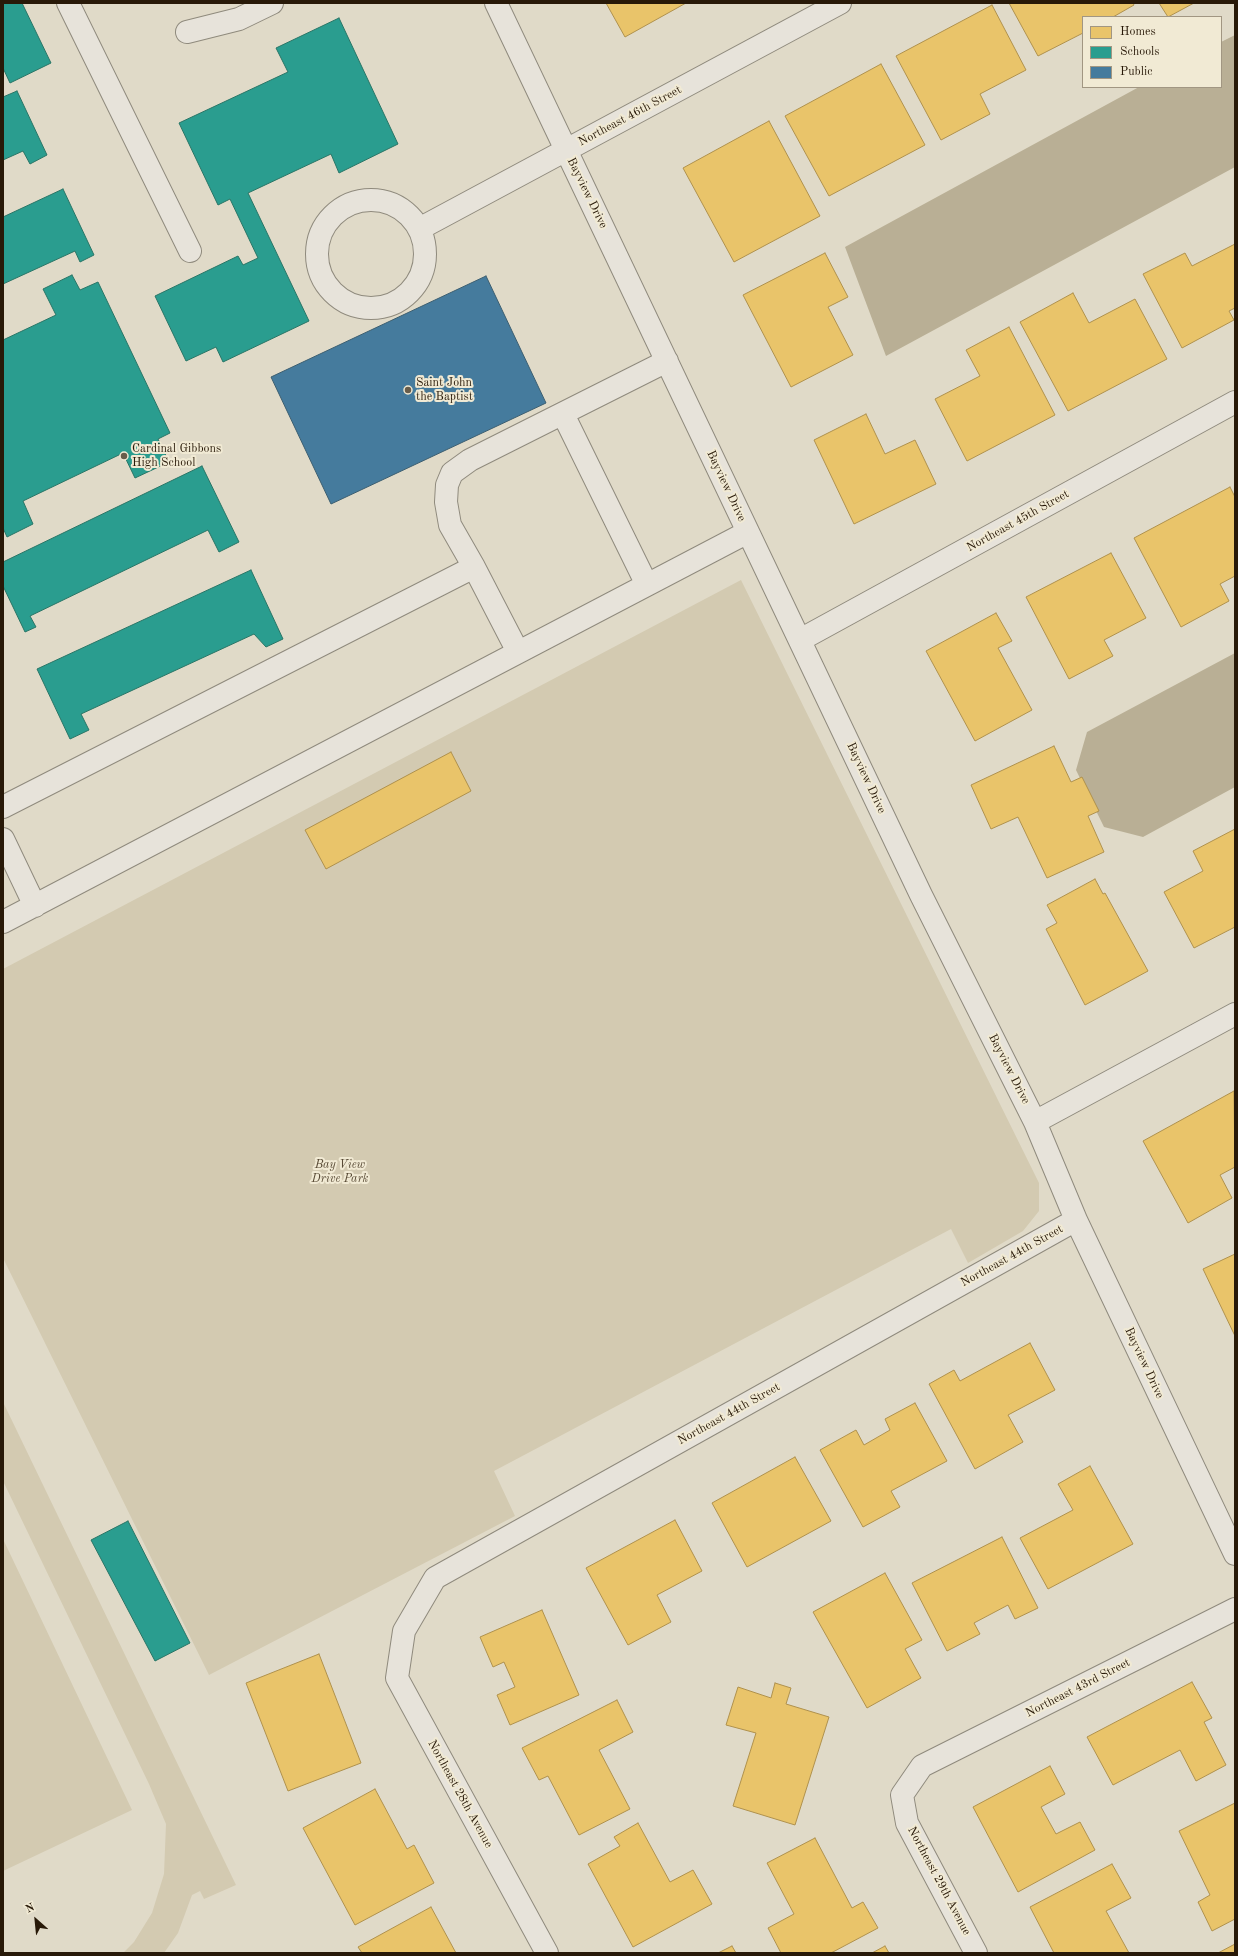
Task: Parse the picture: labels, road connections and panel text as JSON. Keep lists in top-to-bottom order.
{
  "streets": {
    "street": [
      "Northeast 46th Street",
      "Bayview Drive",
      "Northeast 45th Street",
      "Northeast 44th Street",
      "Northeast 43rd Street",
      "Northeast 28th Avenue",
      "Northeast 29th Avenue"
    ]
  },
  "crossings": [
    ["Northeast 46th Street", "Bayview Drive"],
    ["Bayview Drive", "Northeast 45th Street"],
    ["Bayview Drive", "Northeast 44th Street"],
    ["Northeast 44th Street", "Northeast 28th Avenue"],
    ["Northeast 43rd Street", "Northeast 29th Avenue"]
  ],
  "parks": ["Bay View Drive Park"],
  "places": ["Saint John the Baptist", "Cardinal Gibbons High School"],
  "legend": ["Homes", "Schools", "Public"],
  "north": "top left"
}
